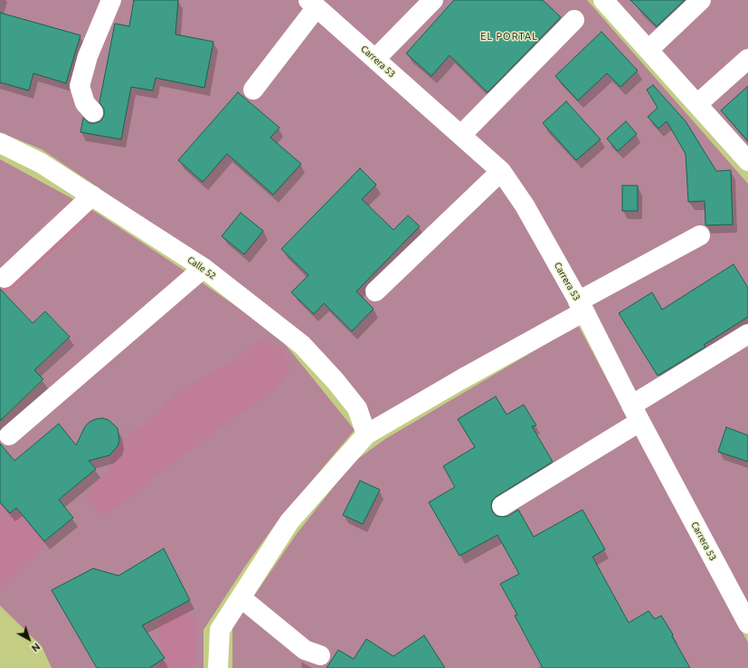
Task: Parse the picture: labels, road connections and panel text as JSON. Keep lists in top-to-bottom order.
{
  "streets": {
    "street": ["Carrera 53", "Calle 52"]
  },
  "districts": ["EL PORTAL"],
  "north": "bottom right"
}
